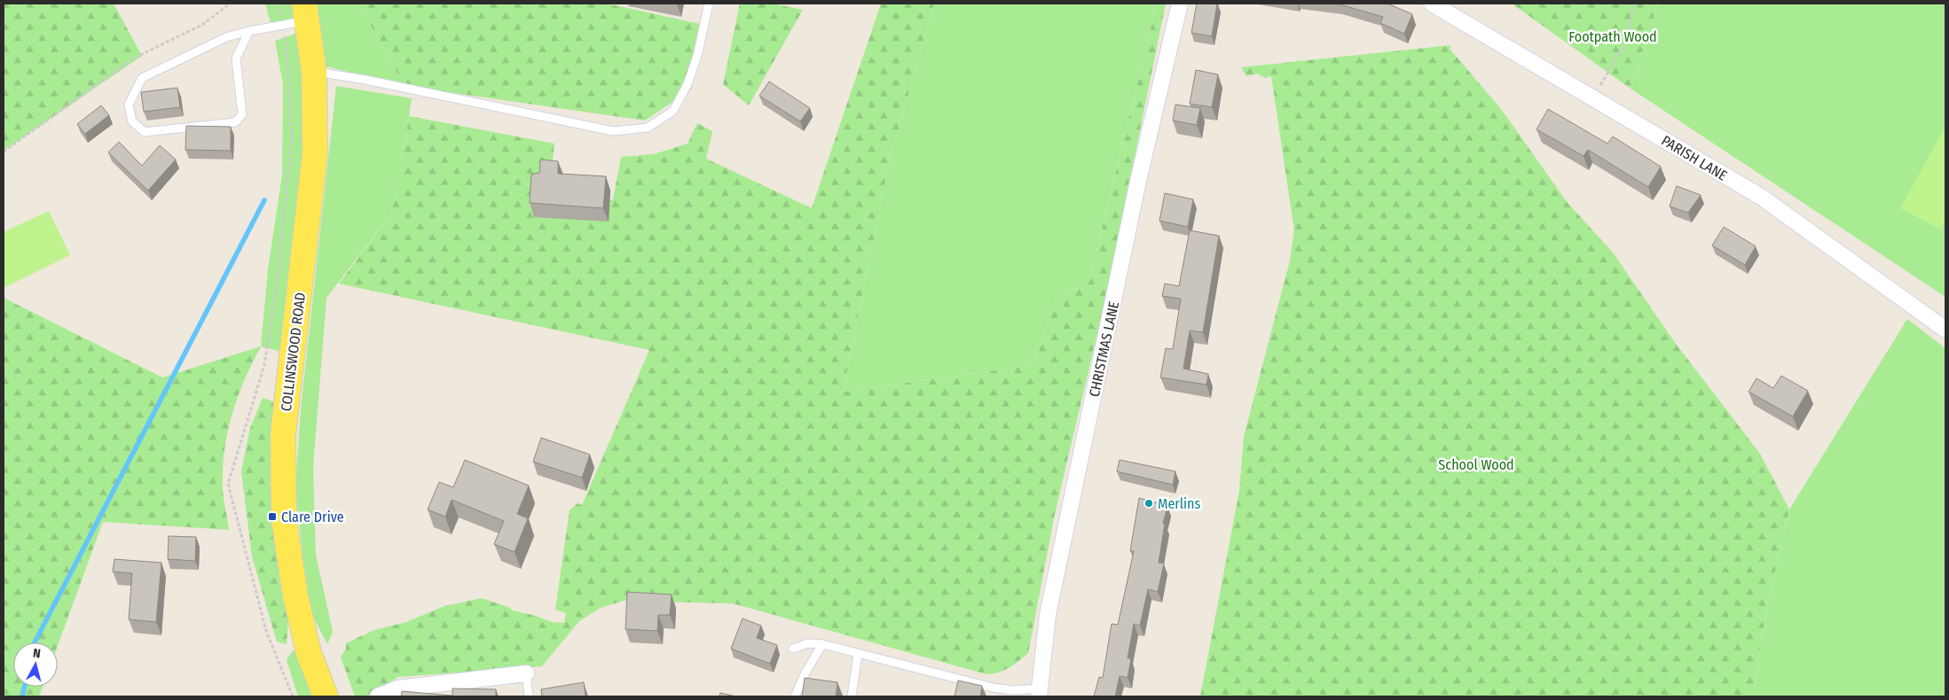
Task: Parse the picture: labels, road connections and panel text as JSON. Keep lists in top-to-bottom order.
{
  "streets": {
    "main road": ["COLLINSWOOD ROAD"],
    "street": ["PARISH LANE", "CHRISTMAS LANE"]
  },
  "parks": ["Footpath Wood", "School Wood"],
  "places": {
    "other": ["Merlins"],
    "transit": ["Clare Drive"]
  },
  "north": "top"
}
